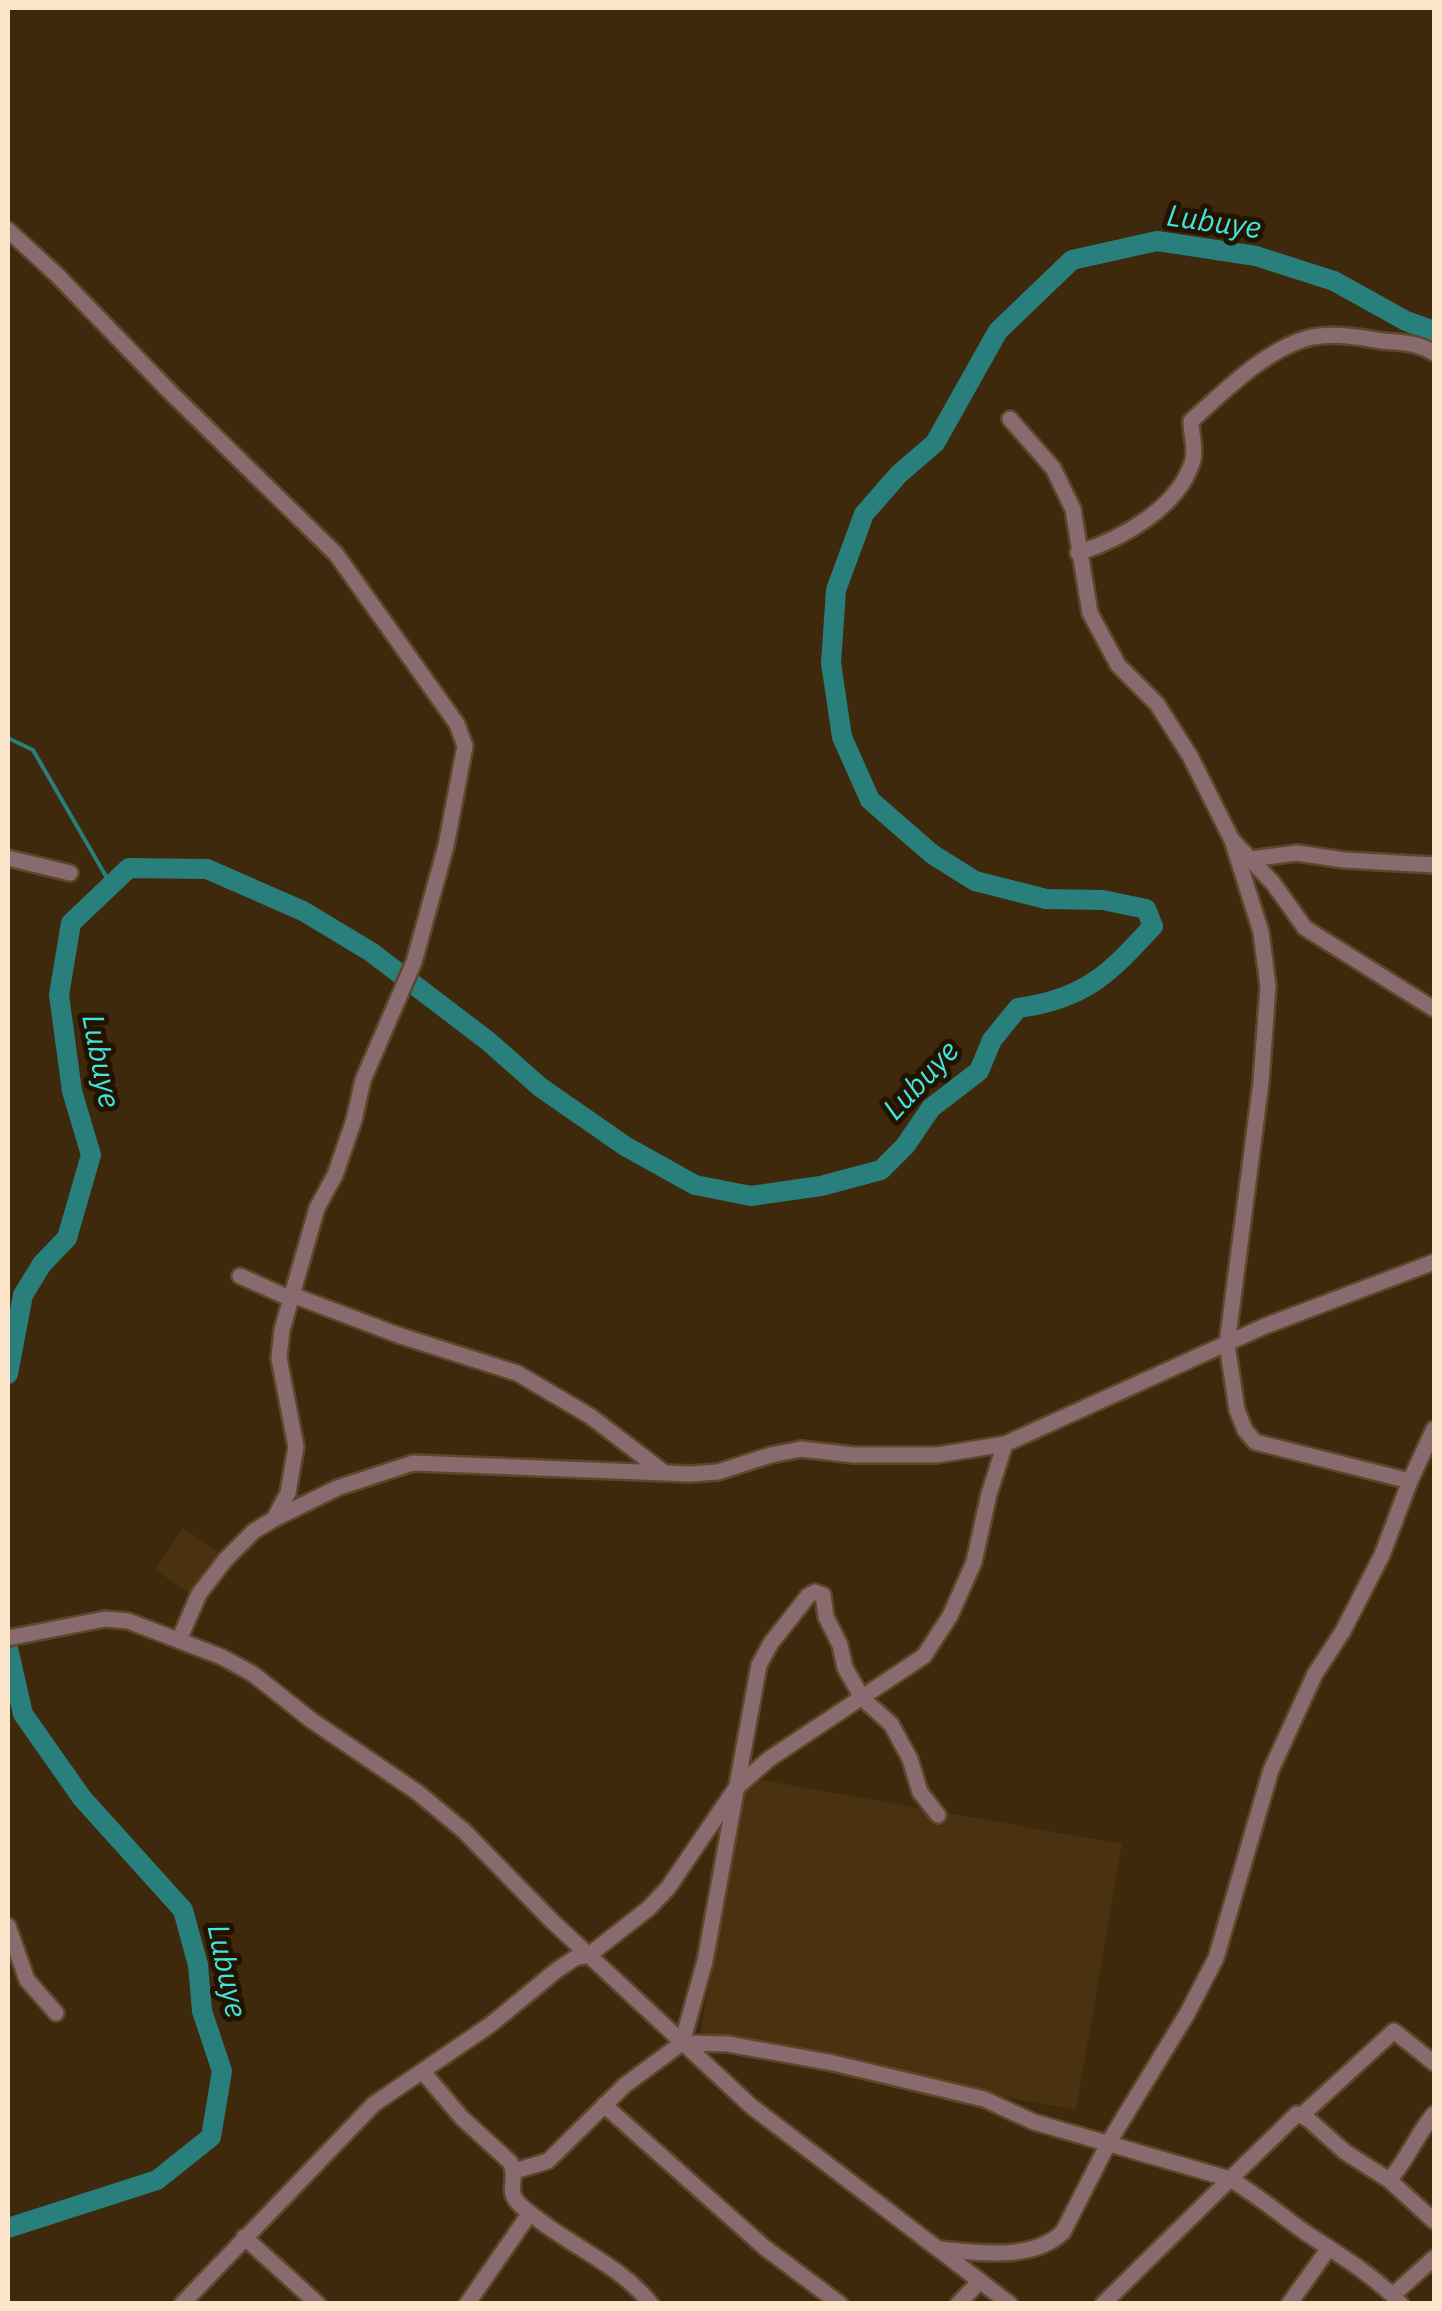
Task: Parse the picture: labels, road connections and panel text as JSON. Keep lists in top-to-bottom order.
{
  "water": ["Lubuye"]
}
